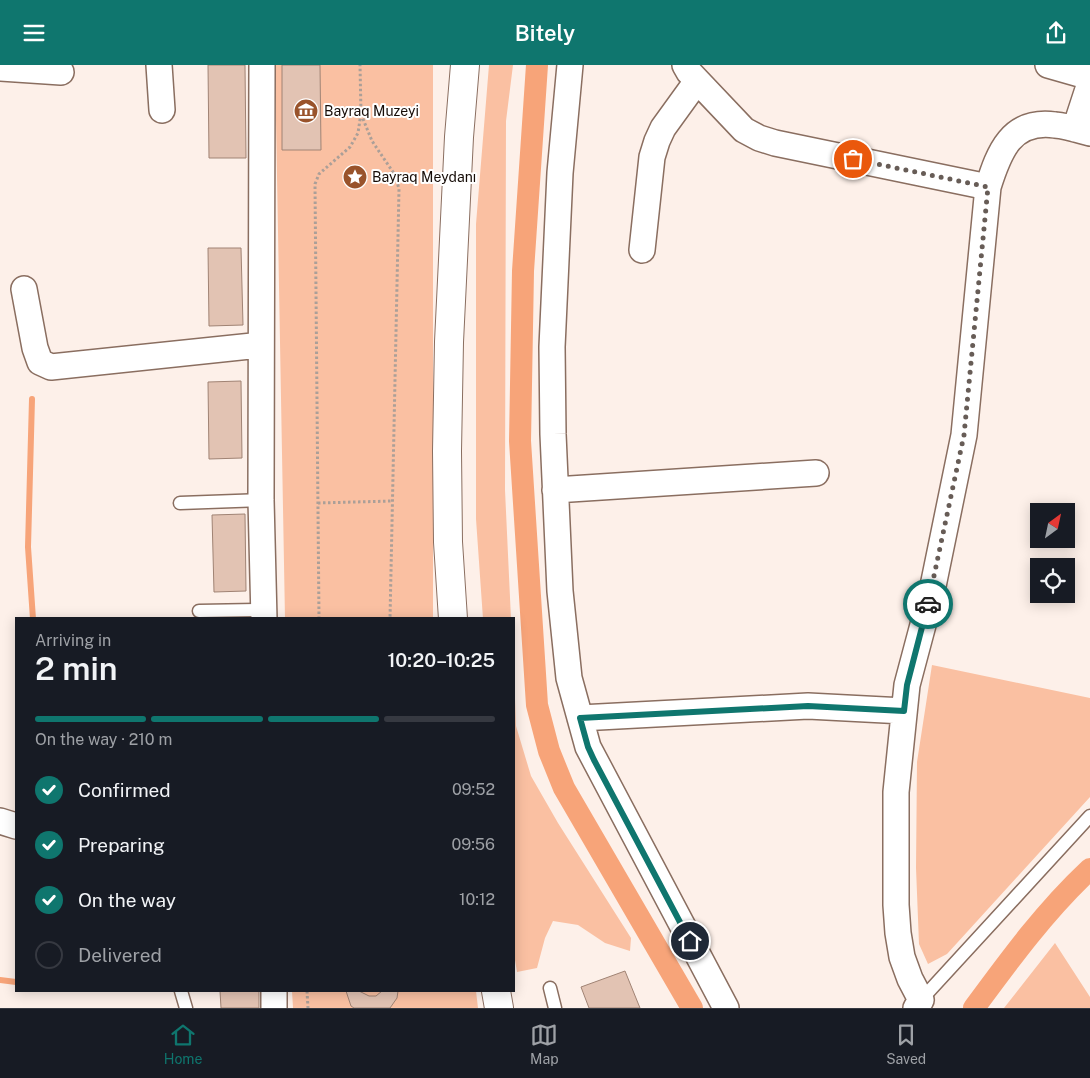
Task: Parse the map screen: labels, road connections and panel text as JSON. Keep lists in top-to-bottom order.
{
  "places": {
    "museum": ["Bayraq Muzeyi"],
    "place": ["Bayraq Meydanı"]
  },
  "north": "top right",
  "page": {
    "header": "Bitely",
    "heading": ["2 min", "Arriving in", "10:20–10:25"],
    "bar": "On the way · 210 m",
    "list": [
      ["Confirmed", "09:52"],
      ["Preparing", "09:56"],
      ["On the way", "10:12"],
      "Delivered"
    ],
    "tabs": ["Home", "Map", "Saved"]
  }
}
